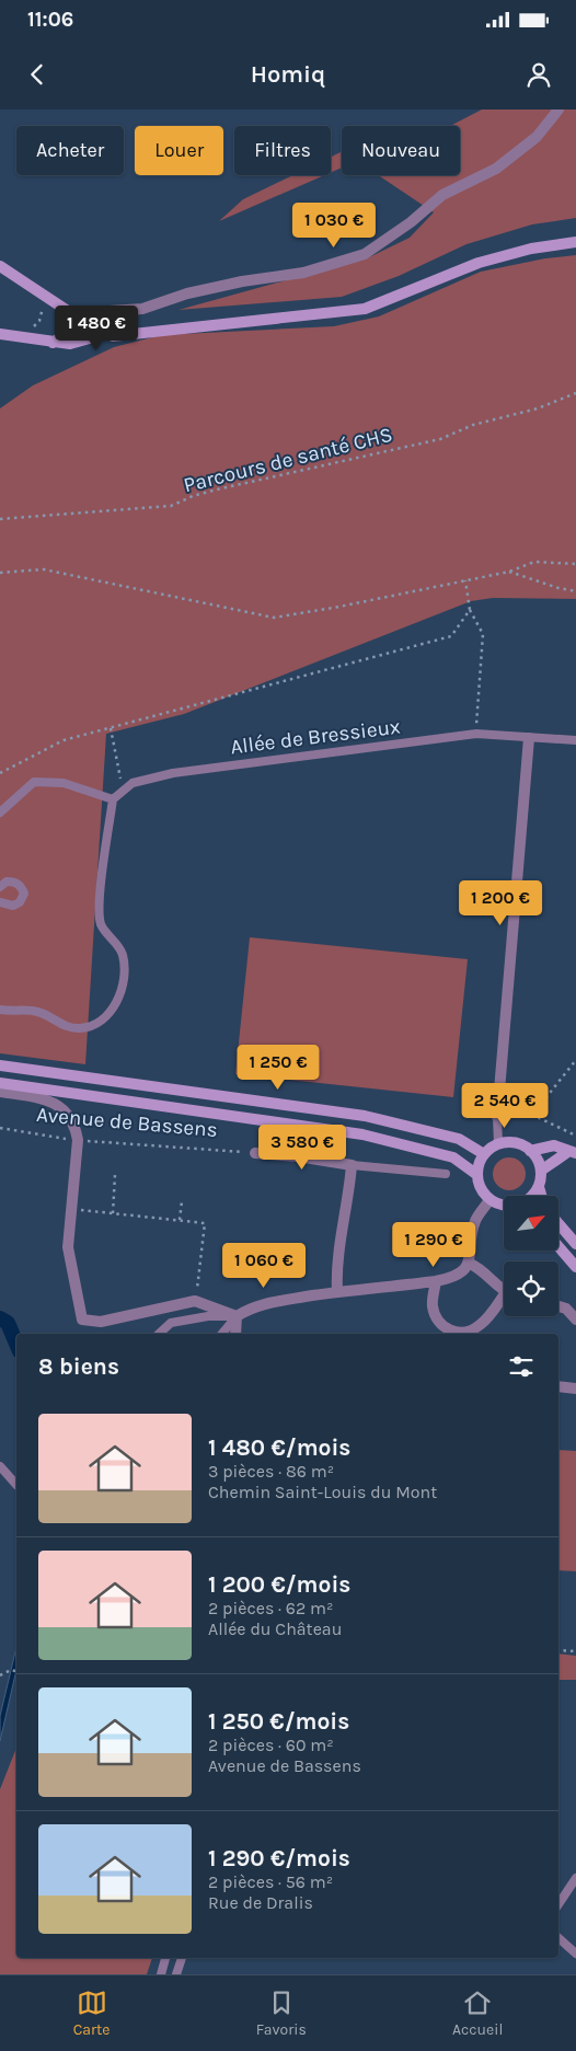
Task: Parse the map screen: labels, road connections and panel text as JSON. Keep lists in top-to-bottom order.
{
  "streets": {
    "main road": ["Avenue de Bassens"],
    "lane": ["Allée de Bressieux"],
    "path": ["Parcours de santé CHS"]
  },
  "north": "top right",
  "page": {
    "status": "11:06",
    "header": "Homiq",
    "chip": [
      "Acheter",
      "Louer",
      "Filtres",
      "Nouveau"
    ],
    "price": [
      "1 030 €",
      "1 480 €",
      "1 200 €",
      "1 250 €",
      "2 540 €",
      "3 580 €",
      "1 290 €",
      "1 060 €"
    ],
    "heading": "8 biens",
    "list": [
      {
        "name": "1 480 €/mois",
        "note": "3 pièces · 86 m² · Chemin Saint-Louis du Mont"
      },
      {
        "name": "1 200 €/mois",
        "note": "2 pièces · 62 m² · Allée du Château"
      },
      {
        "name": "1 250 €/mois",
        "note": "2 pièces · 60 m² · Avenue de Bassens"
      },
      {
        "name": "1 290 €/mois",
        "note": "2 pièces · 56 m² · Rue de Dralis"
      }
    ],
    "tabs": ["Carte", "Favoris", "Accueil"]
  }
}
